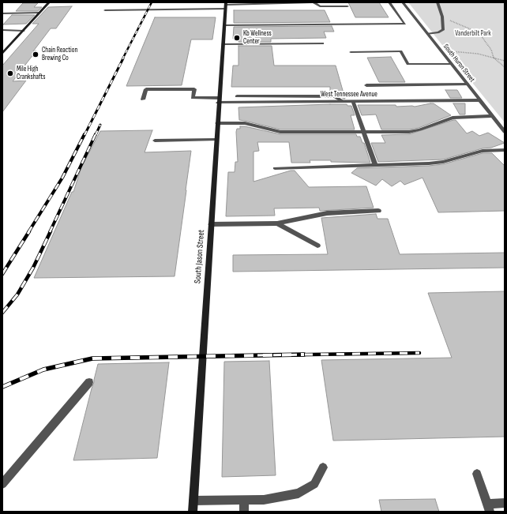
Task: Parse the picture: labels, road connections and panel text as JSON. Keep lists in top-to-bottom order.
{
  "streets": {
    "street": ["South Huron Street", "West Tennessee Avenue", "South Jason Street"]
  },
  "crossings": [
    ["South Huron Street", "West Tennessee Avenue"],
    ["West Tennessee Avenue", "South Jason Street"]
  ],
  "parks": ["Vanderbilt Park"],
  "places": ["Kb Wellness Center", "Chain Reaction Brewing Co", "Mile High Crankshafts"]
}
